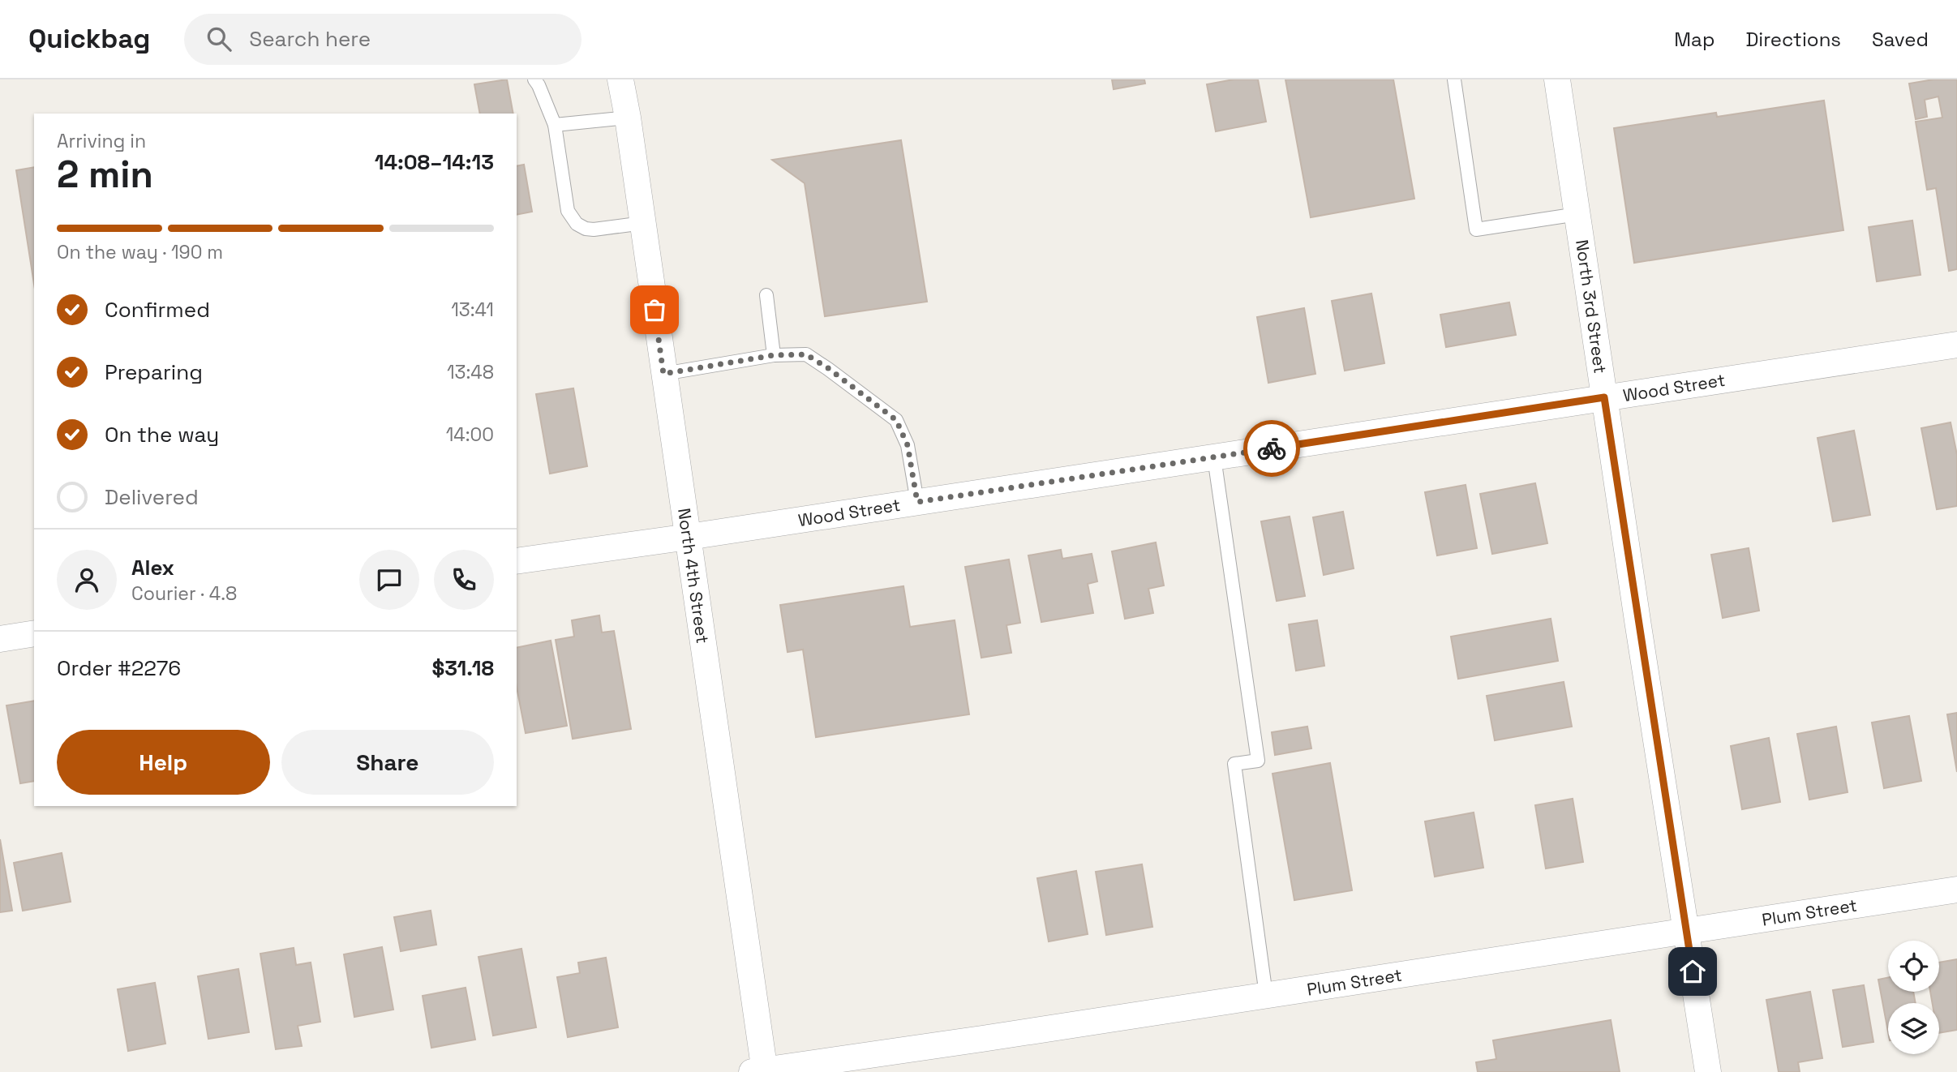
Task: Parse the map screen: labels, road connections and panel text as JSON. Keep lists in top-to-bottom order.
{
  "streets": {
    "street": [
      "North 3rd Street",
      "Wood Street",
      "North 4th Street",
      "Plum Street"
    ]
  },
  "crossings": [
    ["North 3rd Street", "Wood Street"],
    ["North 3rd Street", "Plum Street"],
    ["Wood Street", "North 4th Street"],
    ["North 4th Street", "Plum Street"]
  ],
  "page": {
    "header": "Quickbag",
    "search": "Search here",
    "nav": ["Map", "Directions", "Saved"],
    "heading": ["2 min", "Arriving in", "14:08–14:13"],
    "panel": [
      "Alex",
      "Courier · 4.8",
      "Order #2276",
      "$31.18"
    ],
    "bar": "On the way · 190 m",
    "list": [
      ["Confirmed", "13:41"],
      ["Preparing", "13:48"],
      ["On the way", "14:00"],
      "Delivered"
    ],
    "buttons": ["Help", "Share"]
  }
}
